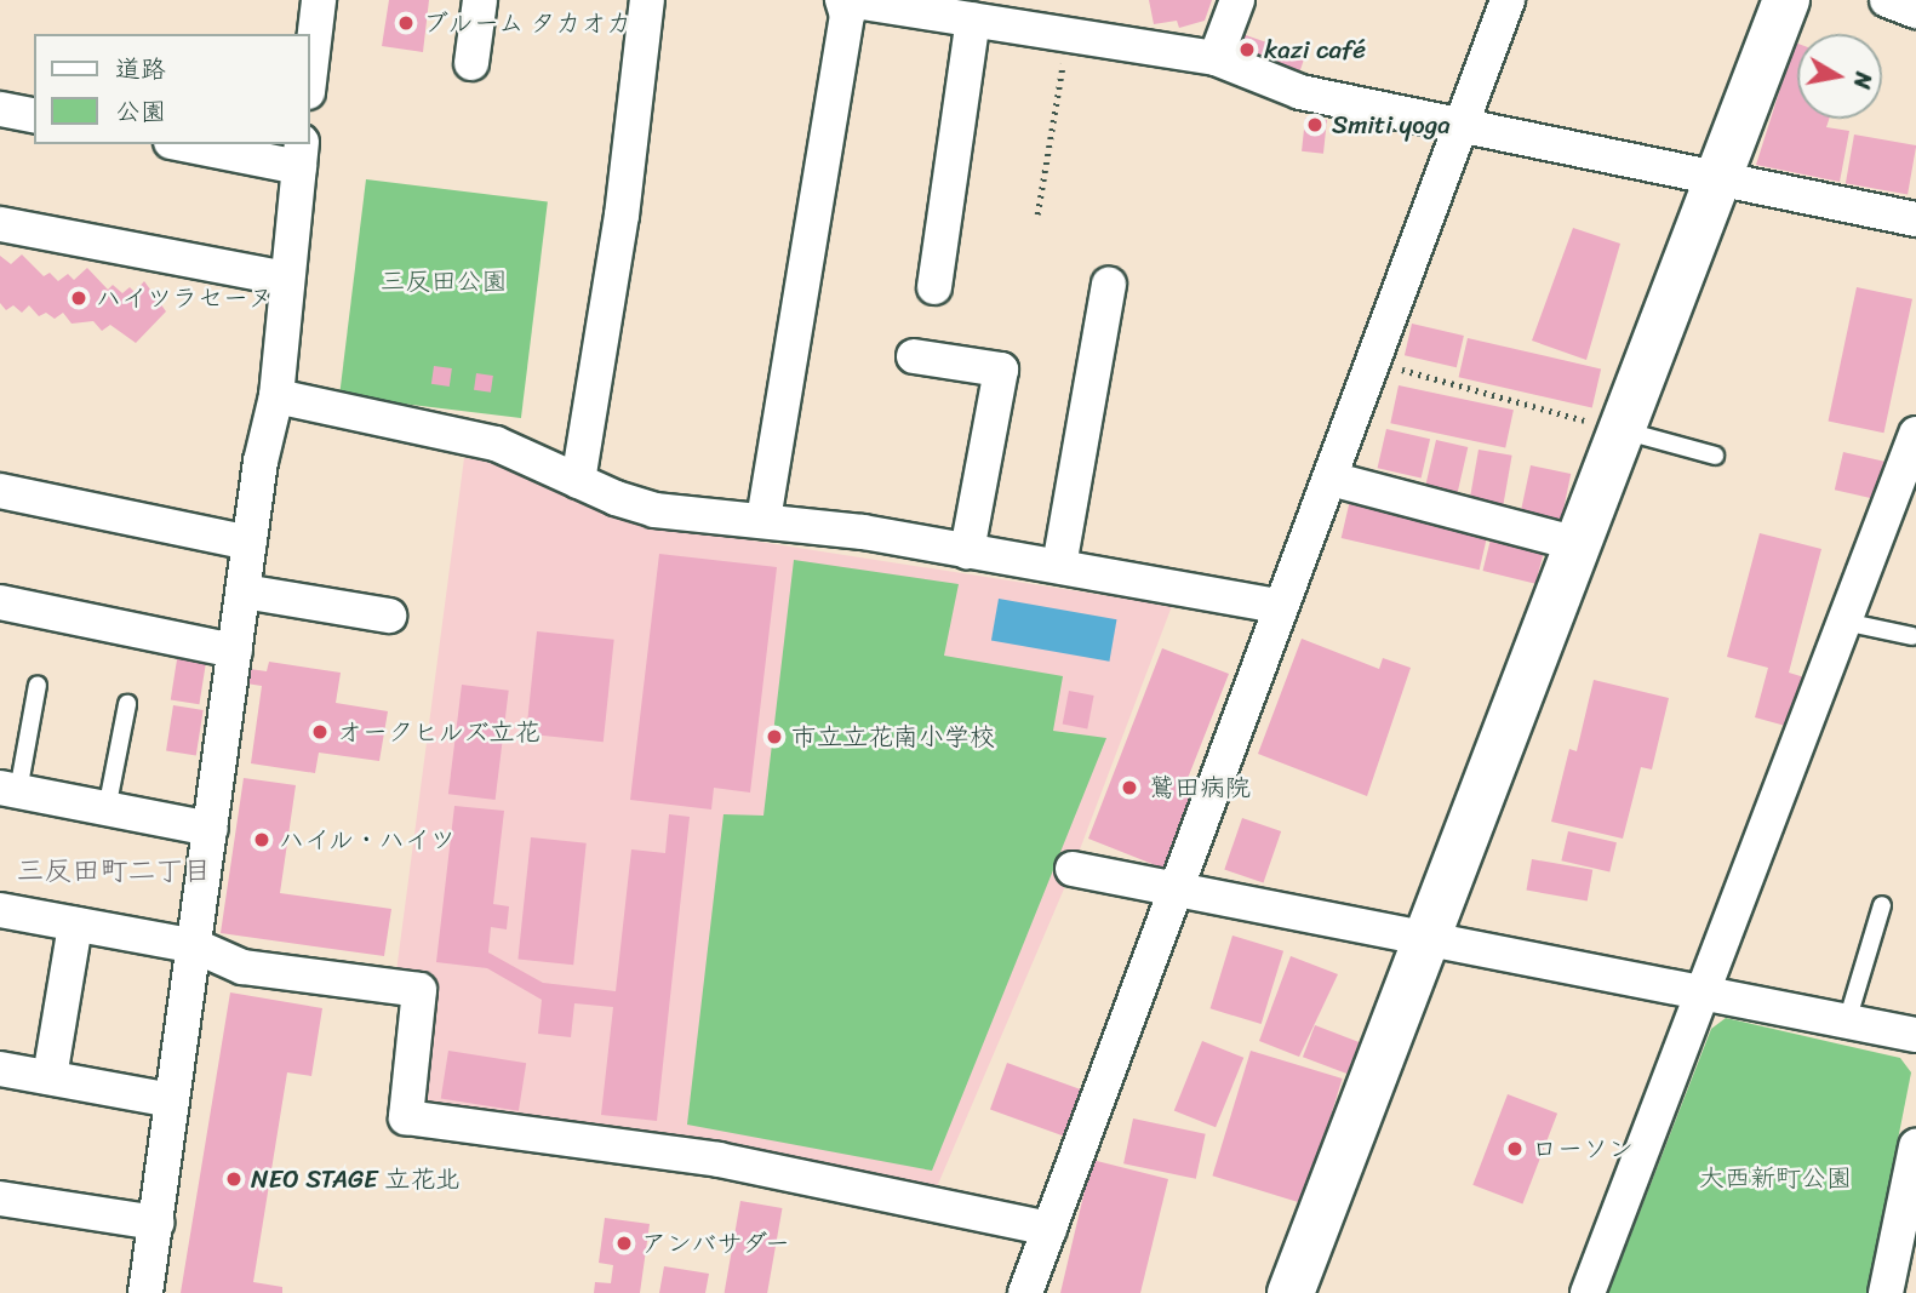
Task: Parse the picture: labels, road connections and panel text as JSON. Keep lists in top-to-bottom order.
{
  "districts": ["三反田町二丁目"],
  "parks": ["三反田公園", "大西新町公園"],
  "places": [
    "ブルーム タカオカ",
    "kazi café",
    "Smiti yoga",
    "ハイツラセーヌ",
    "オークヒルズ立花",
    "市立立花南小学校",
    "鷲田病院",
    "ハイル・ハイツ",
    "ローソン",
    "NEO STAGE 立花北",
    "アンバサダー"
  ],
  "legend": ["道路", "公園"],
  "north": "right"
}
